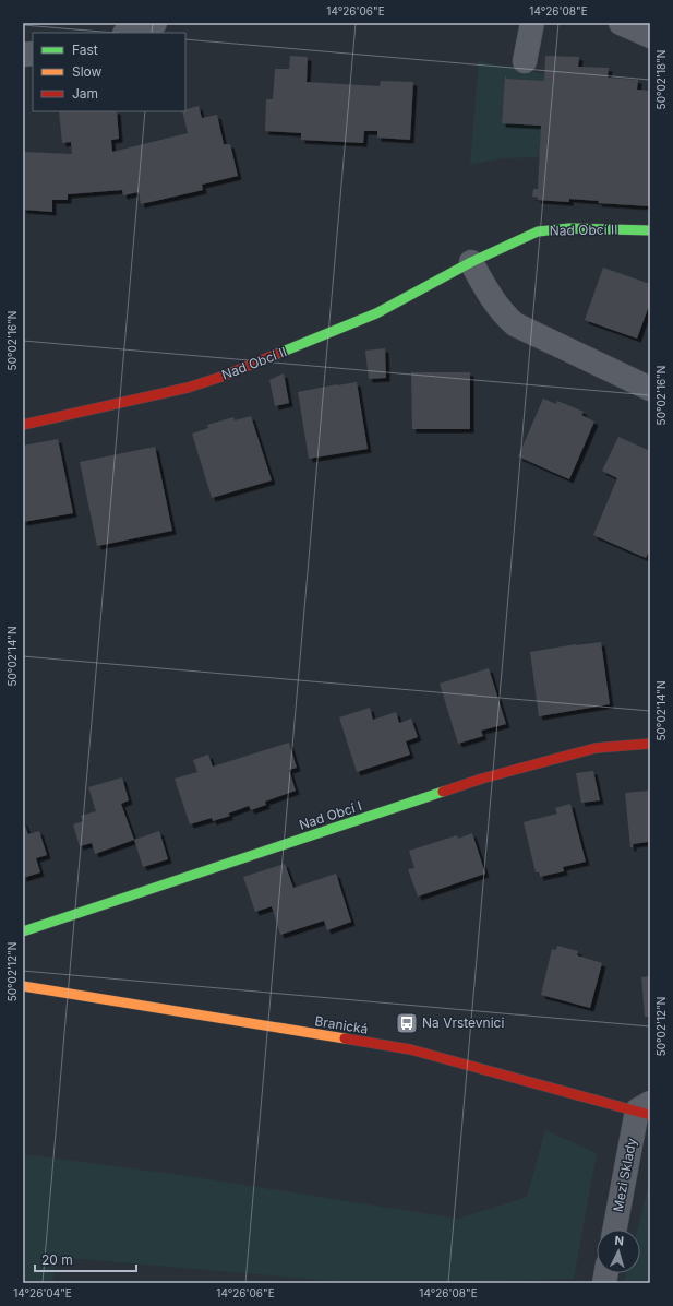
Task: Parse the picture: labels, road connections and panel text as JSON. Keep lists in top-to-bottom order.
{
  "streets": {
    "street": [
      "Nad Obcí II",
      "Nad Obcí Ⅰ",
      "Branická",
      "Mezi Sklady"
    ]
  },
  "crossings": [
    ["Branická", "Mezi Sklady"]
  ],
  "places": {
    "bus stop": ["Na Vrstevnici"]
  },
  "legend": ["Fast", "Slow", "Jam"],
  "scale_bar": "20 m",
  "north": "top",
  "coordinates": [
    "14°26'06\"E",
    "14°26'08\"E",
    "50°02'18\"N",
    "50°02'16\"N",
    "50°02'14\"N",
    "50°02'12\"N",
    "14°26'04\"E"
  ]
}
